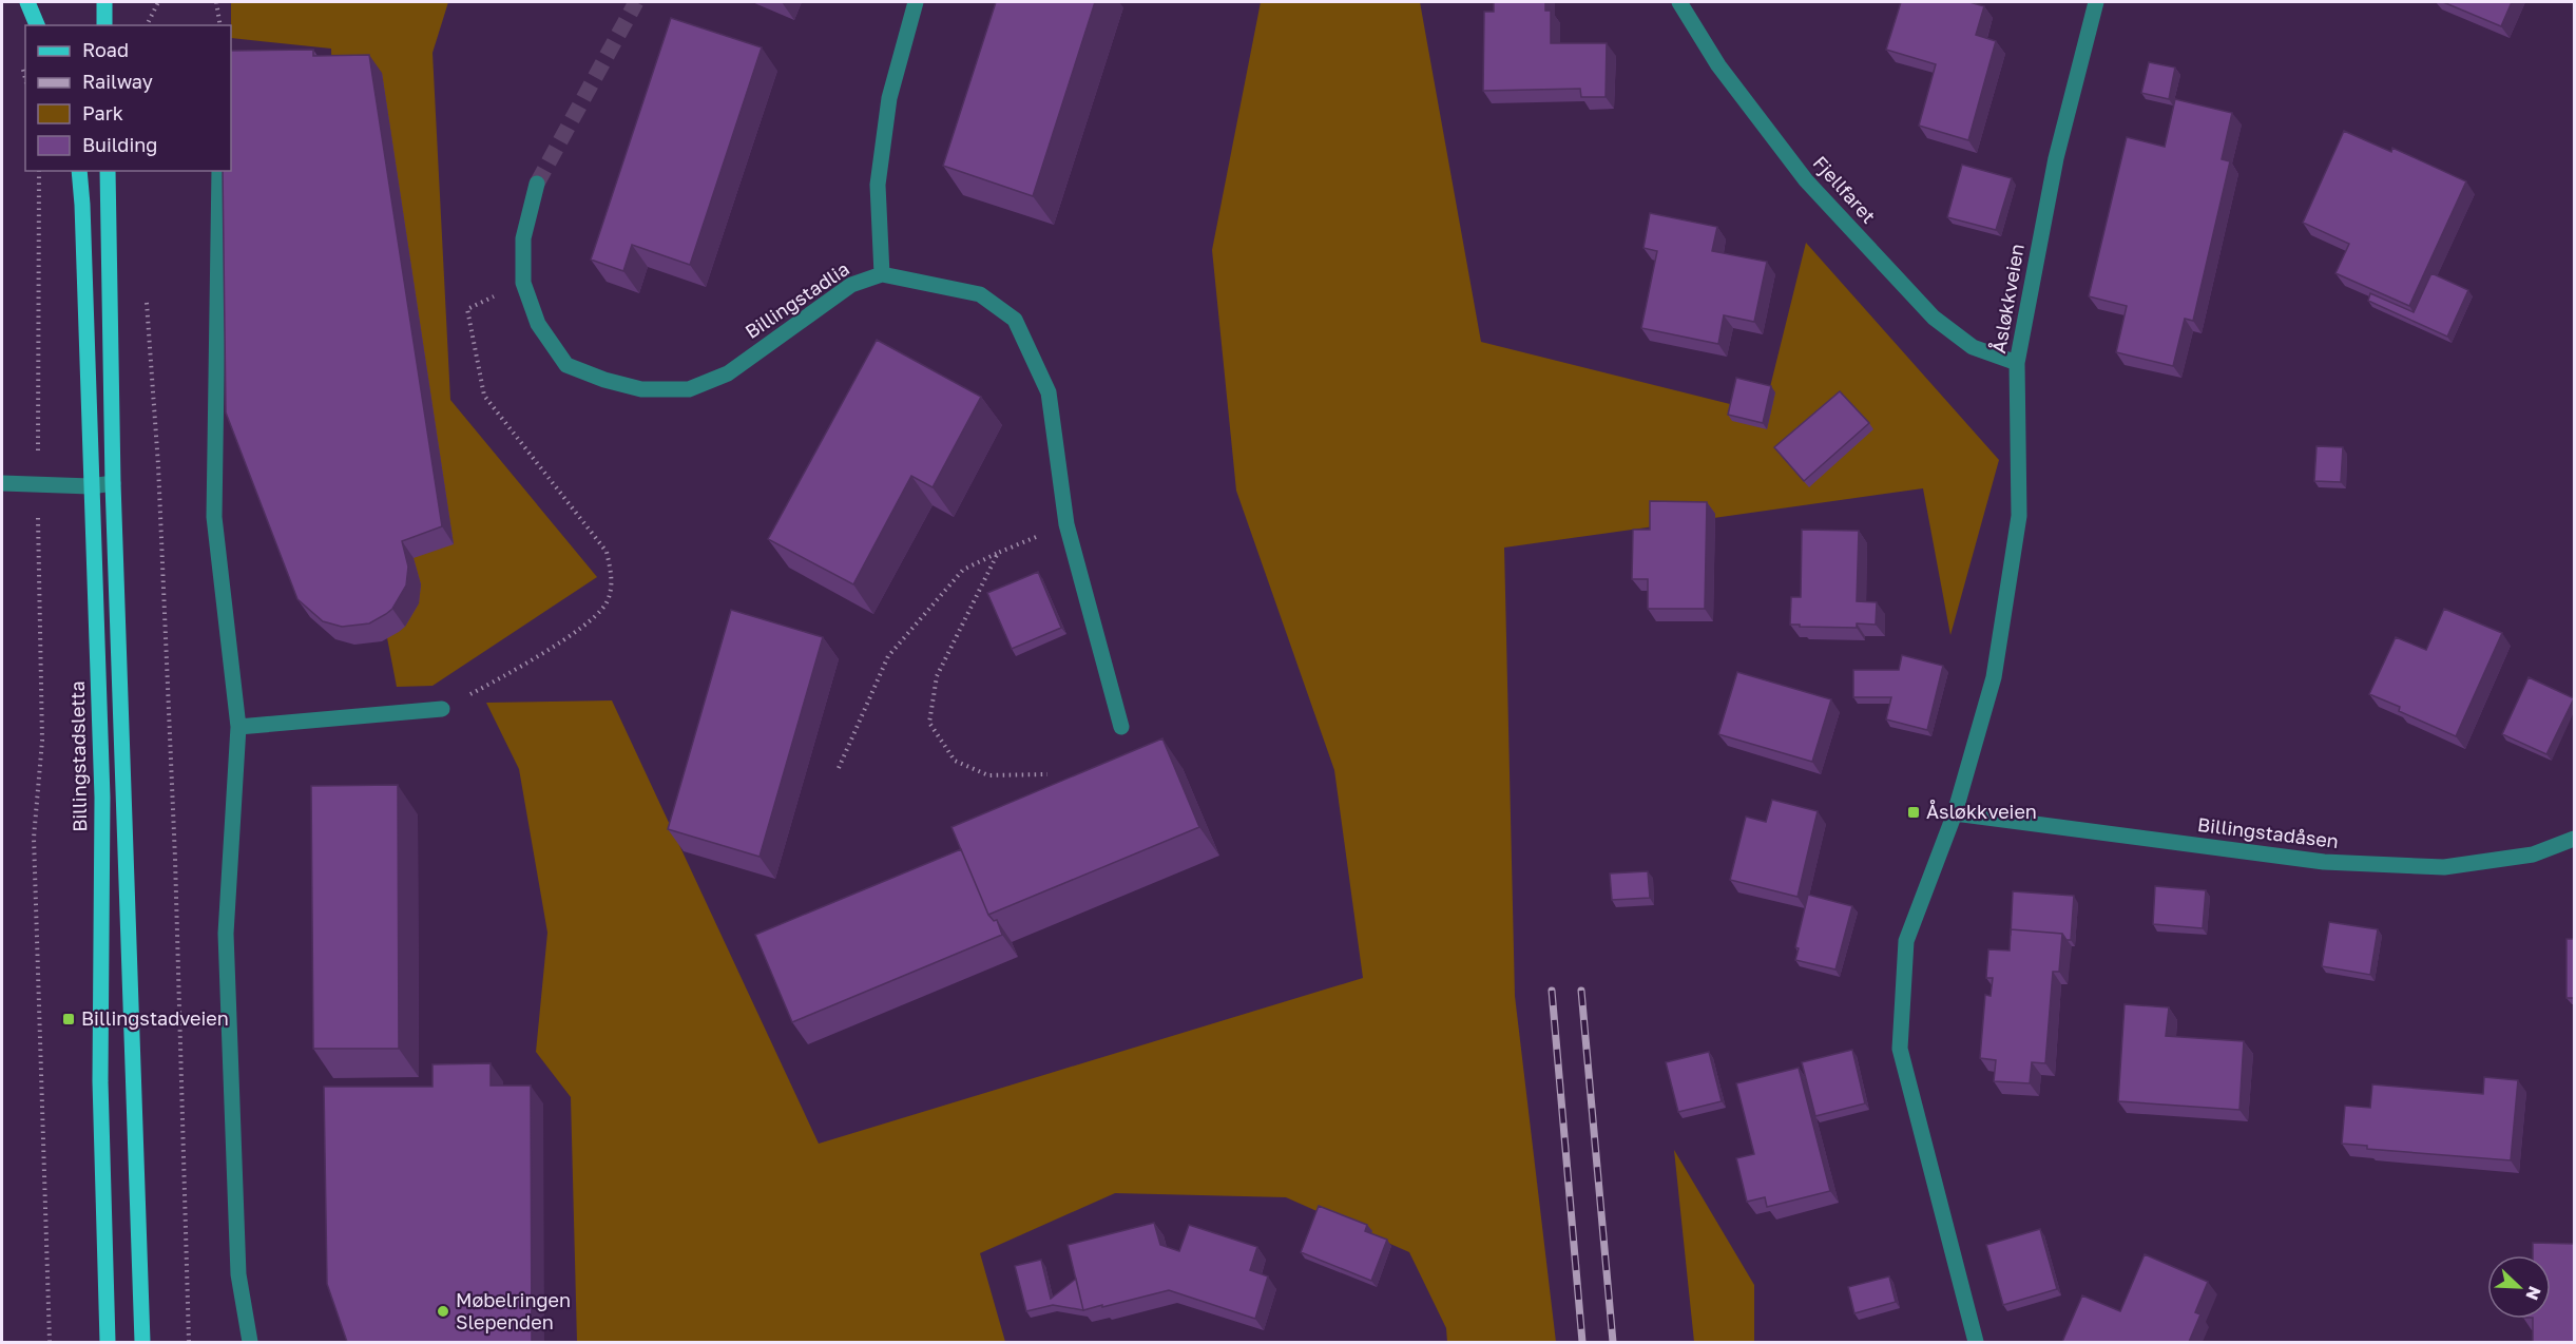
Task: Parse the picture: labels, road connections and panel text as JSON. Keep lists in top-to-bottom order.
{
  "streets": {
    "main road": ["Billingstadsletta"],
    "street": [
      "Fjellfaret",
      "Åsløkkveien",
      "Billingstadlia",
      "Billingstadåsen"
    ]
  },
  "crossings": [
    ["Fjellfaret", "Åsløkkveien"],
    ["Åsløkkveien", "Billingstadåsen"]
  ],
  "places": {
    "transit": ["Åsløkkveien", "Billingstadveien"],
    "other": ["Møbelringen Slependen"]
  },
  "legend": [
    "Road",
    "Railway",
    "Park",
    "Building"
  ],
  "north": "bottom right"
}
